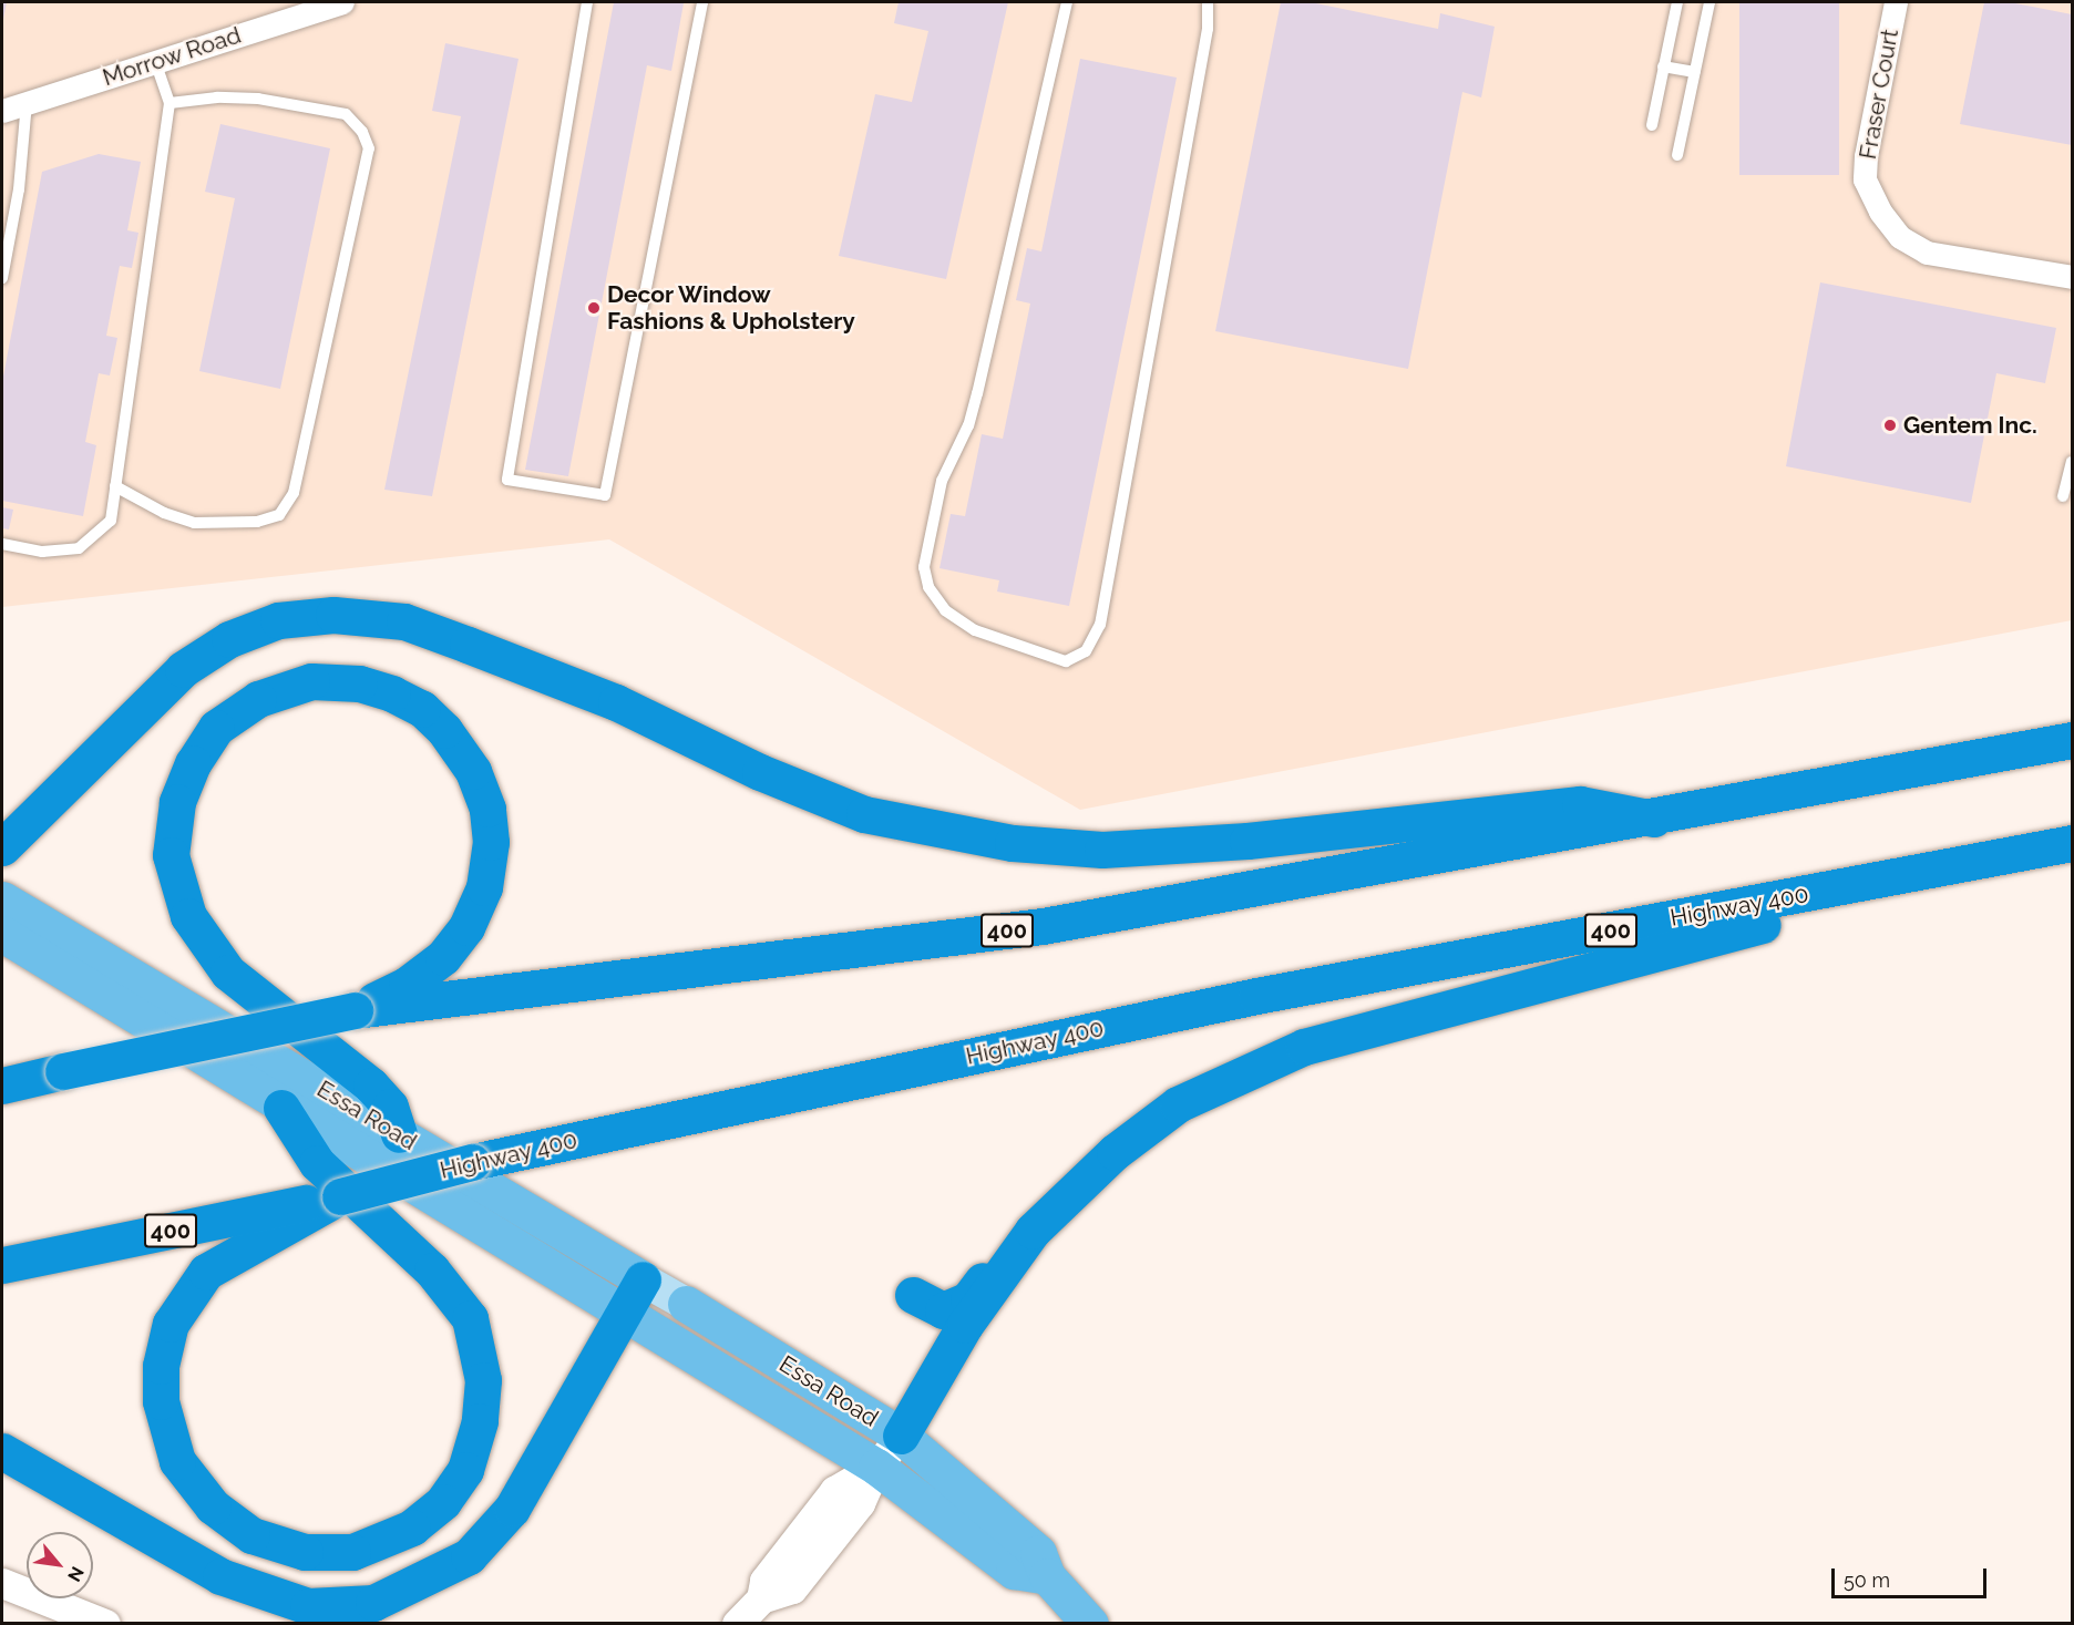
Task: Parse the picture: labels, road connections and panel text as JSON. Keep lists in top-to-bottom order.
{
  "streets": {
    "highway": ["Highway 400", "400"],
    "main road": ["Essa Road"],
    "street": ["Morrow Road", "Fraser Court"]
  },
  "places": ["Decor Window Fashions & Upholstery", "Gentem Inc."],
  "scale_bar": "50 m",
  "north": "bottom right"
}
